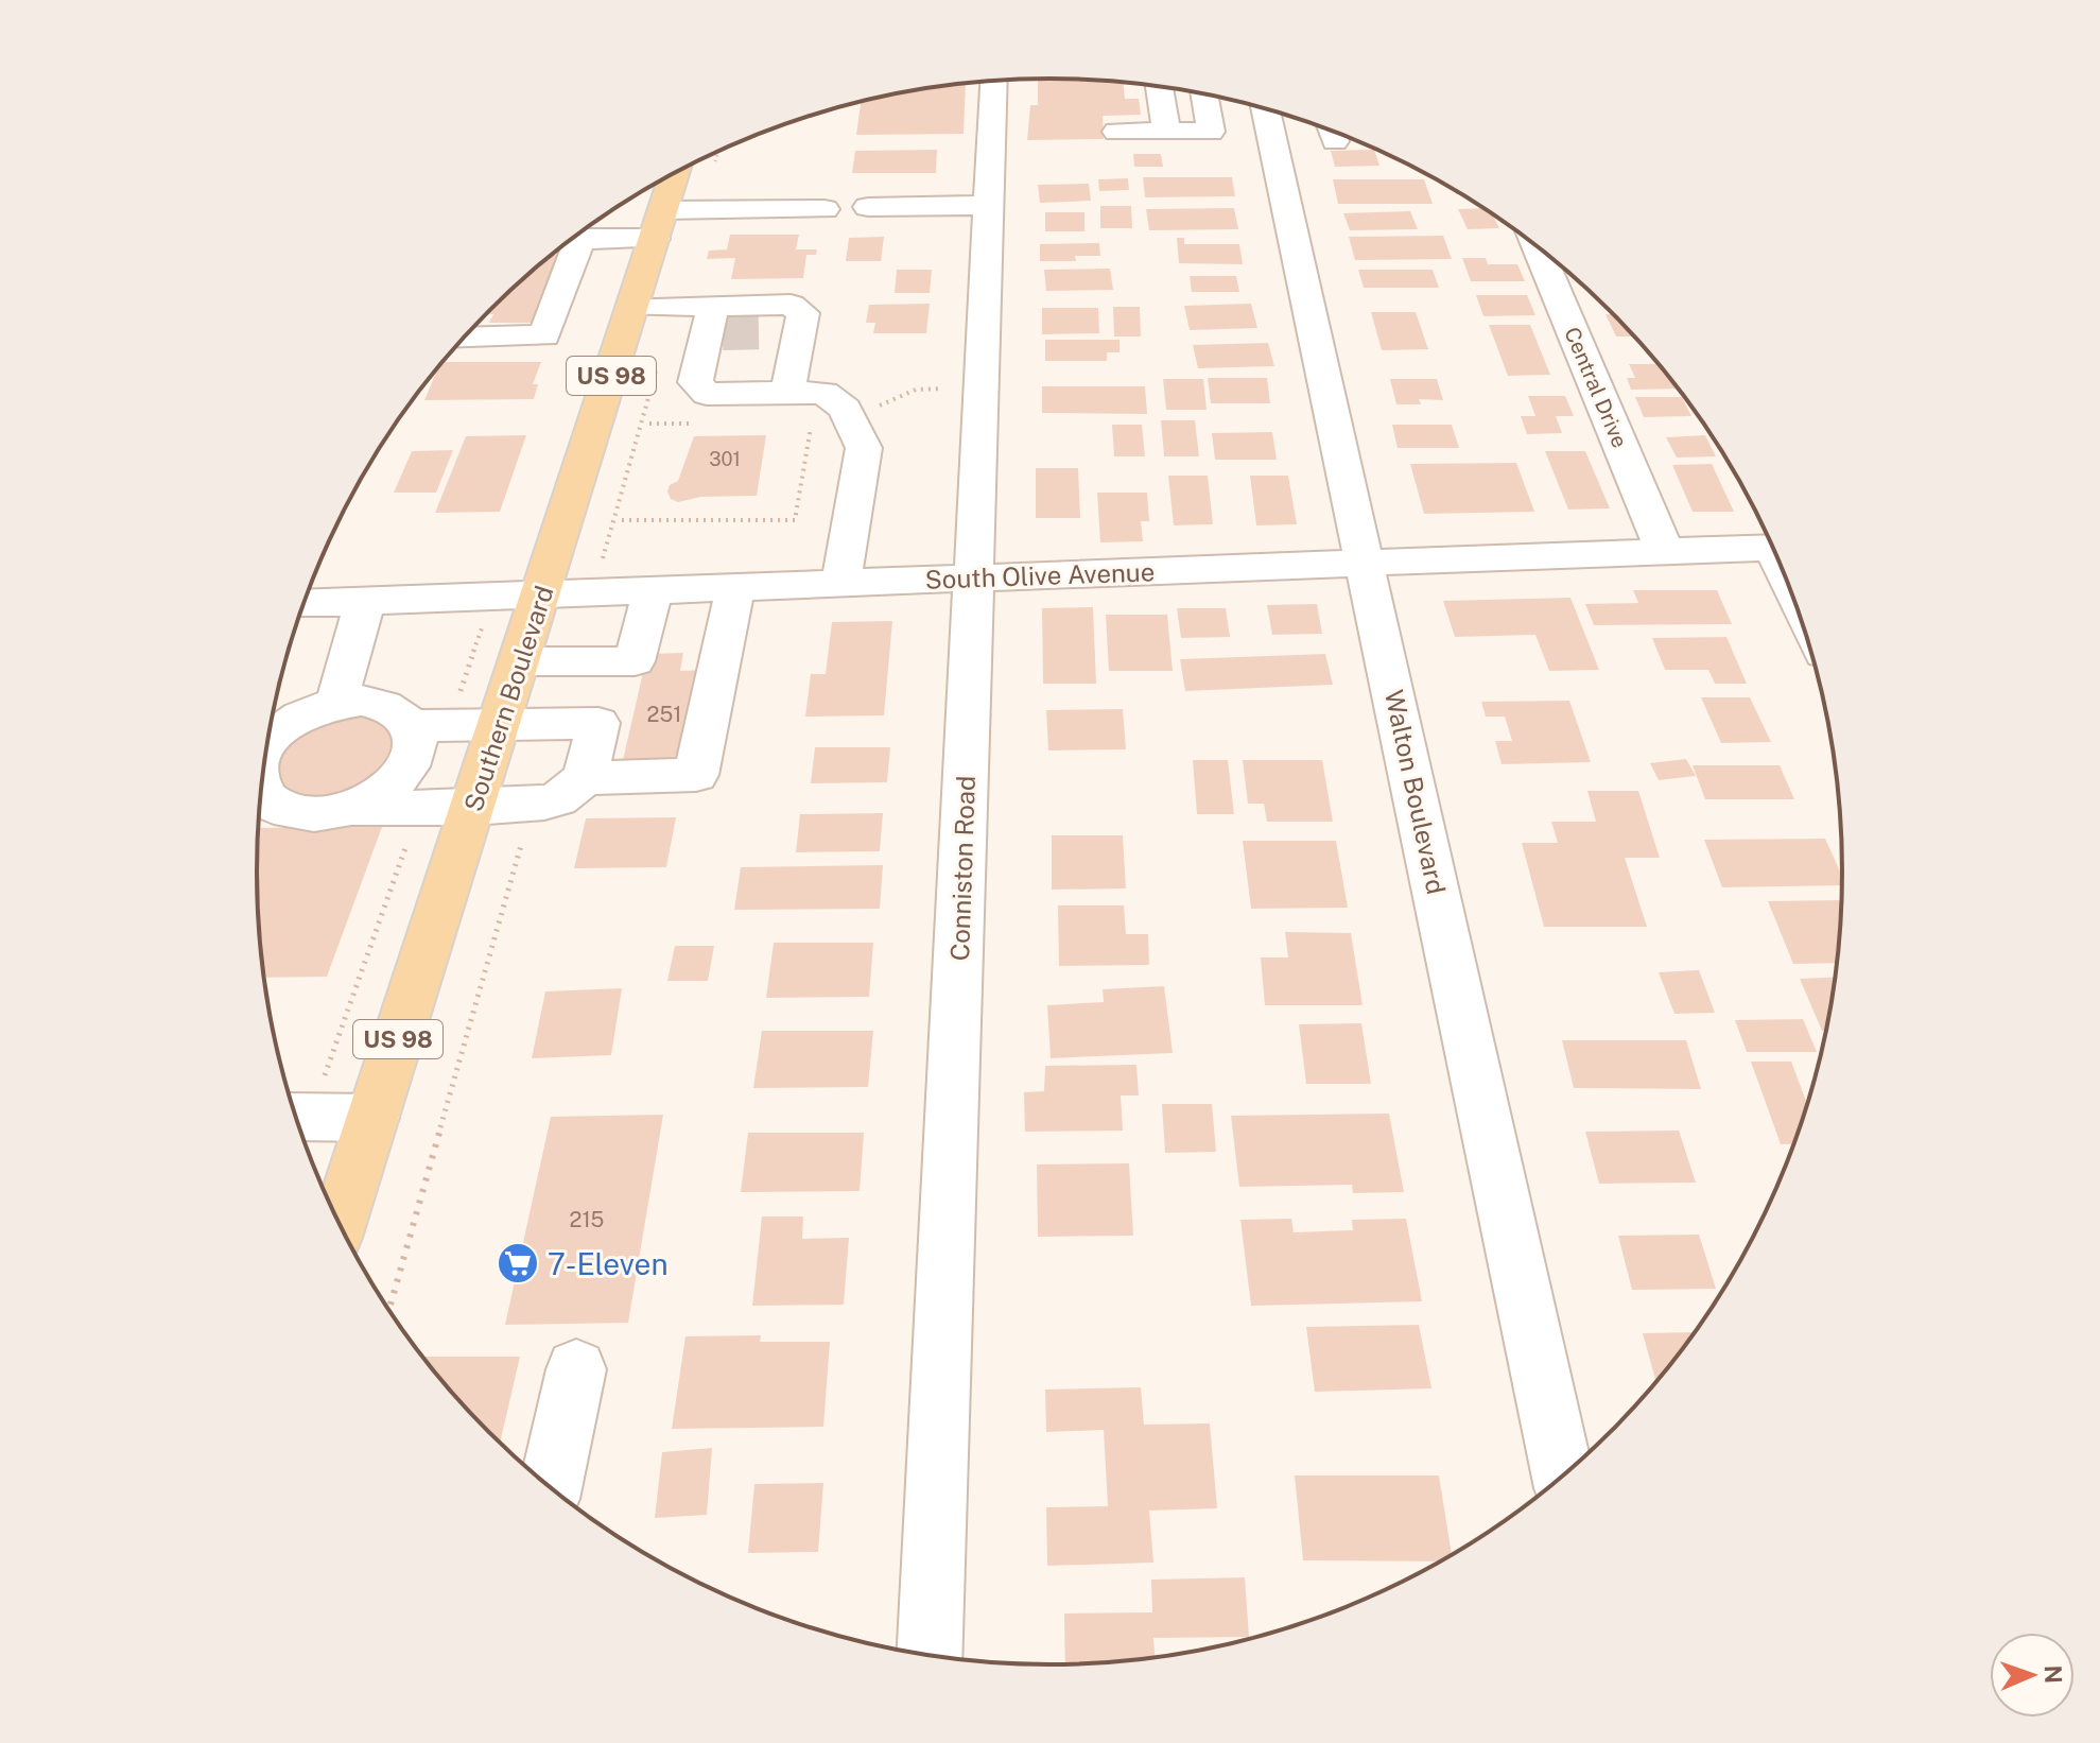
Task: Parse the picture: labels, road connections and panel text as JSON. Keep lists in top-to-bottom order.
{
  "streets": {
    "main road": ["US 98", "Southern Boulevard"],
    "street": [
      "Central Drive",
      "South Olive Avenue",
      "Walton Boulevard",
      "Conniston Road"
    ]
  },
  "crossings": [
    ["Central Drive", "South Olive Avenue"],
    ["South Olive Avenue", "Southern Boulevard"],
    ["South Olive Avenue", "Walton Boulevard"],
    ["South Olive Avenue", "Conniston Road"]
  ],
  "places": {
    "supermarket": ["7-Eleven"]
  },
  "house_numbers": ["301", "251", "215"],
  "north": "right"
}
